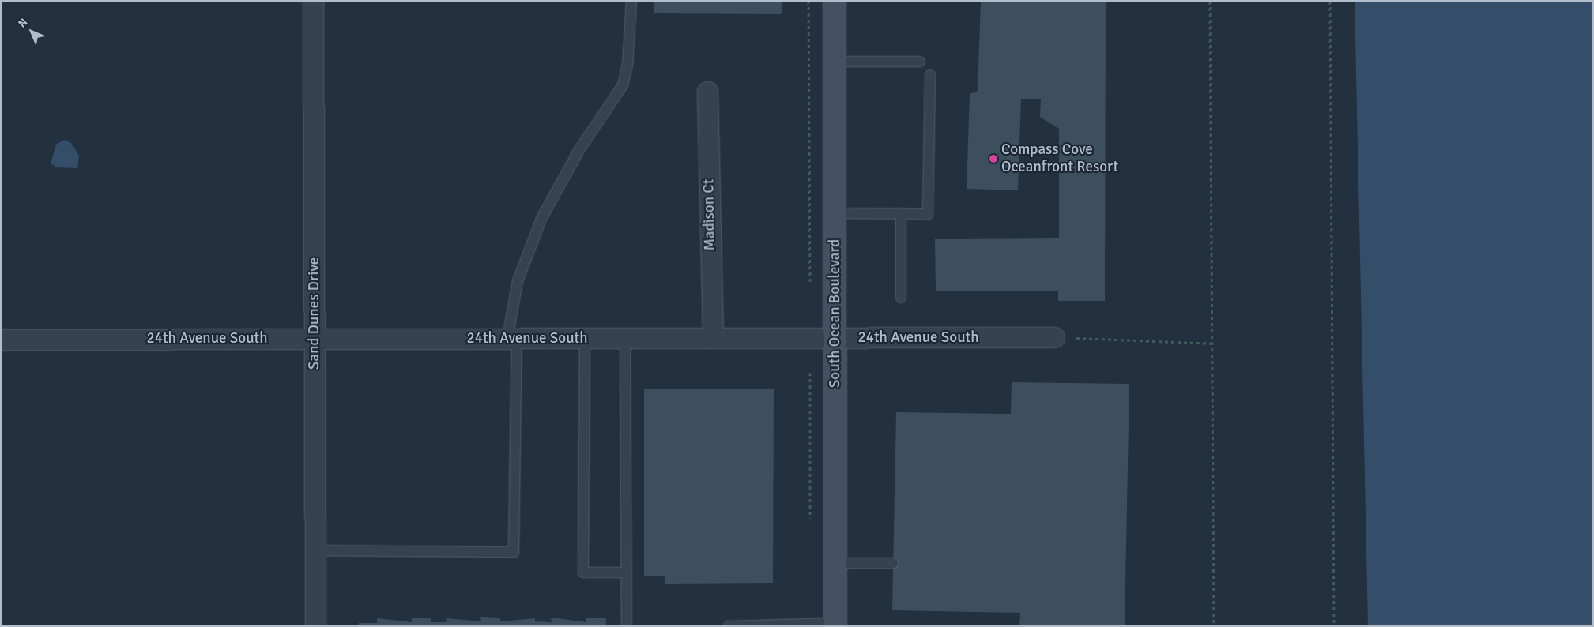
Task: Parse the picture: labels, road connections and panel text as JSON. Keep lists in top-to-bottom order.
{
  "streets": {
    "main road": ["South Ocean Boulevard"],
    "street": ["Madison Ct", "Sand Dunes Drive", "24th Avenue South"]
  },
  "crossings": [
    ["Madison Ct", "24th Avenue South"],
    ["Sand Dunes Drive", "24th Avenue South"],
    ["South Ocean Boulevard", "24th Avenue South"]
  ],
  "places": ["Compass Cove Oceanfront Resort"],
  "north": "top left"
}
